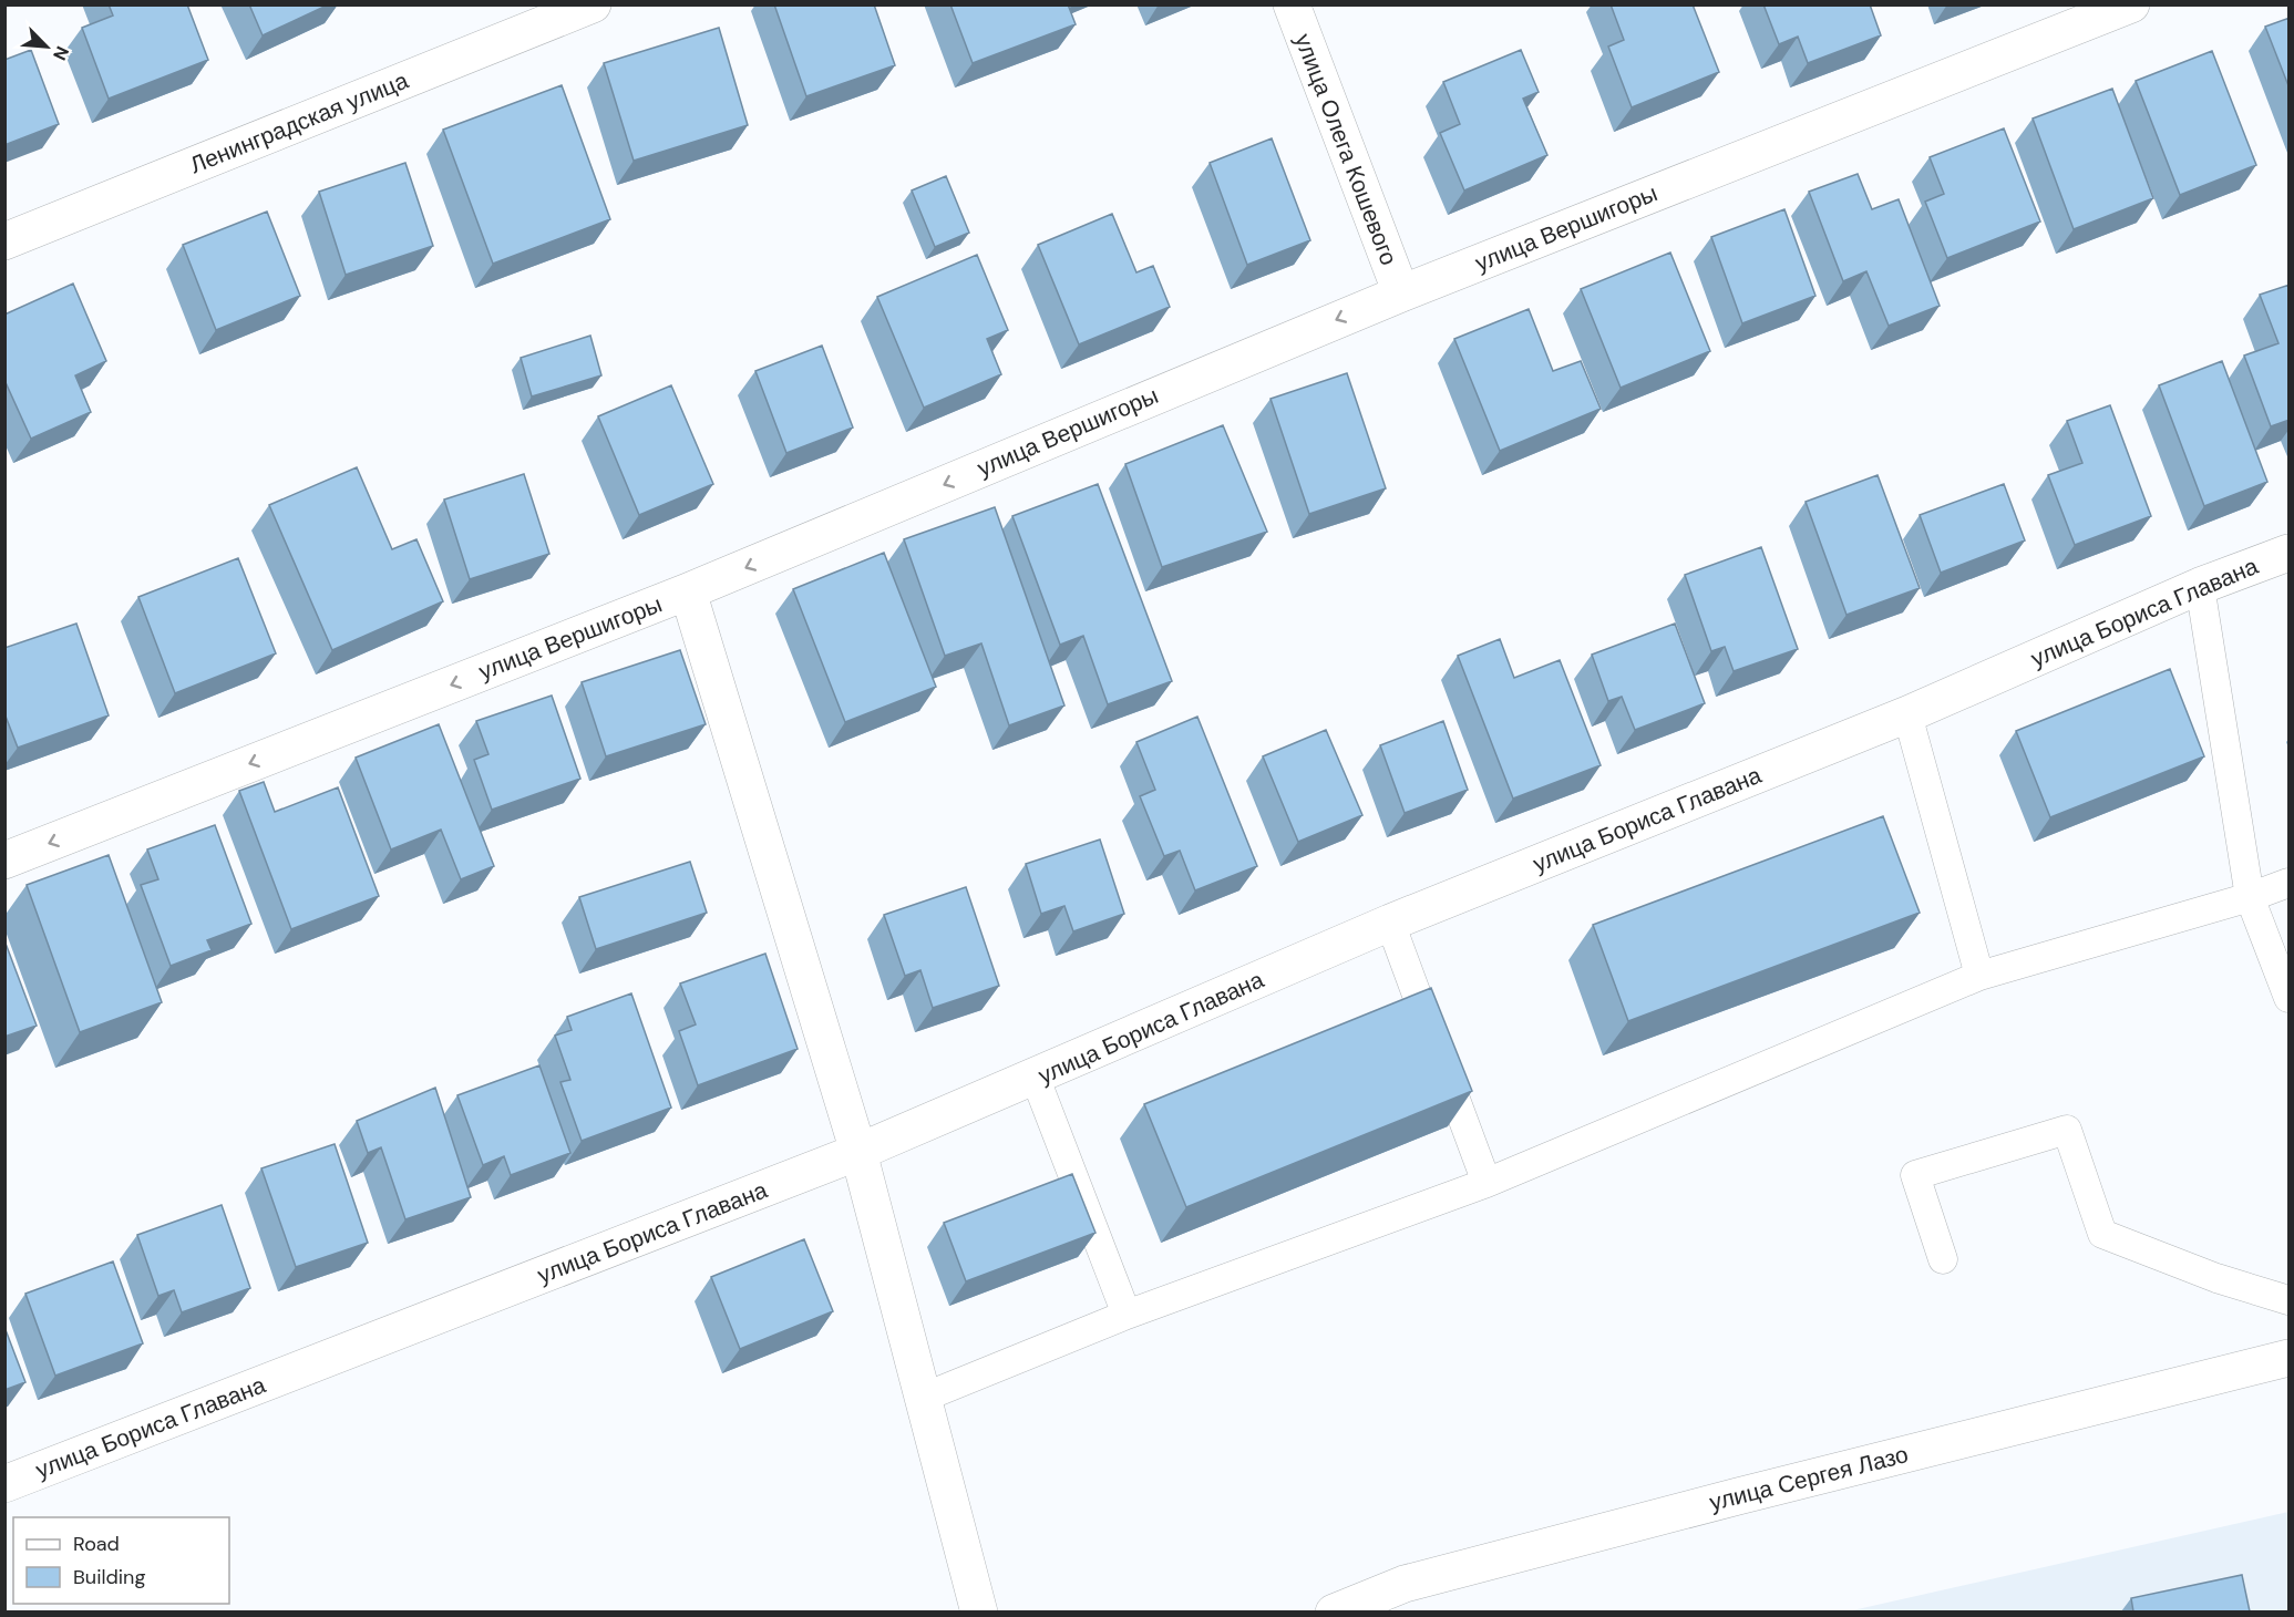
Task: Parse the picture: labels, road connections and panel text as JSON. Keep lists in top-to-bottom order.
{
  "streets": {
    "street": [
      "Ленинградская улица",
      "улица Олега Кошевого",
      "улица Вершигоры",
      "улица Бориса Главана",
      "улица Сергея Лазо"
    ]
  },
  "crossings": [
    ["улица Олега Кошевого", "улица Вершигоры"]
  ],
  "one_way": ["улица Вершигоры"],
  "legend": ["Road", "Building"],
  "north": "bottom right"
}
